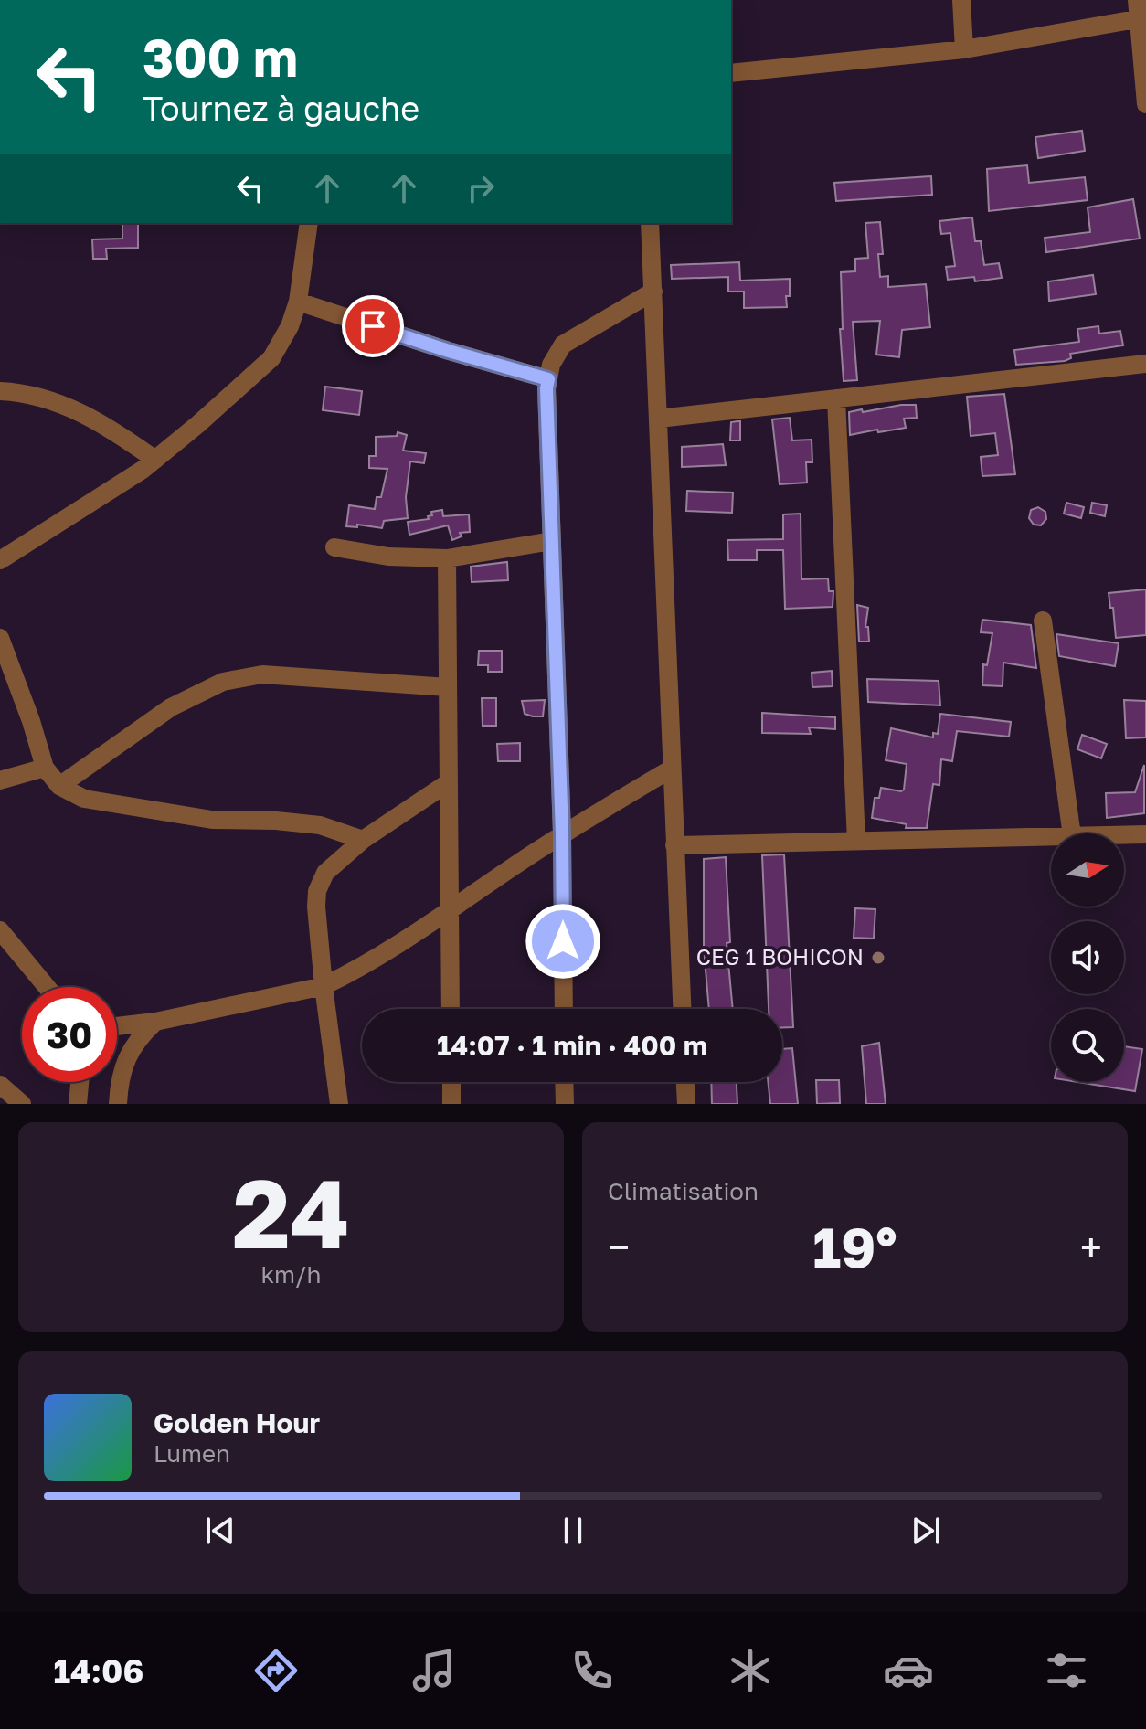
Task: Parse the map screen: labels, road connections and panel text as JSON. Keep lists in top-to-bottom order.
{
  "places": ["CEG 1 BOHICON"],
  "north": "right",
  "page": {
    "turn": ["300 m", "Tournez à gauche"],
    "limit": "30",
    "trip": "14:07 · 1 min · 400 m",
    "tile": [
      ["24", "km/h"],
      "Climatisation"
    ],
    "heat": ["−", "19°", "+"],
    "song": ["Golden Hour", "Lumen"],
    "tabs": "14:06"
  }
}
